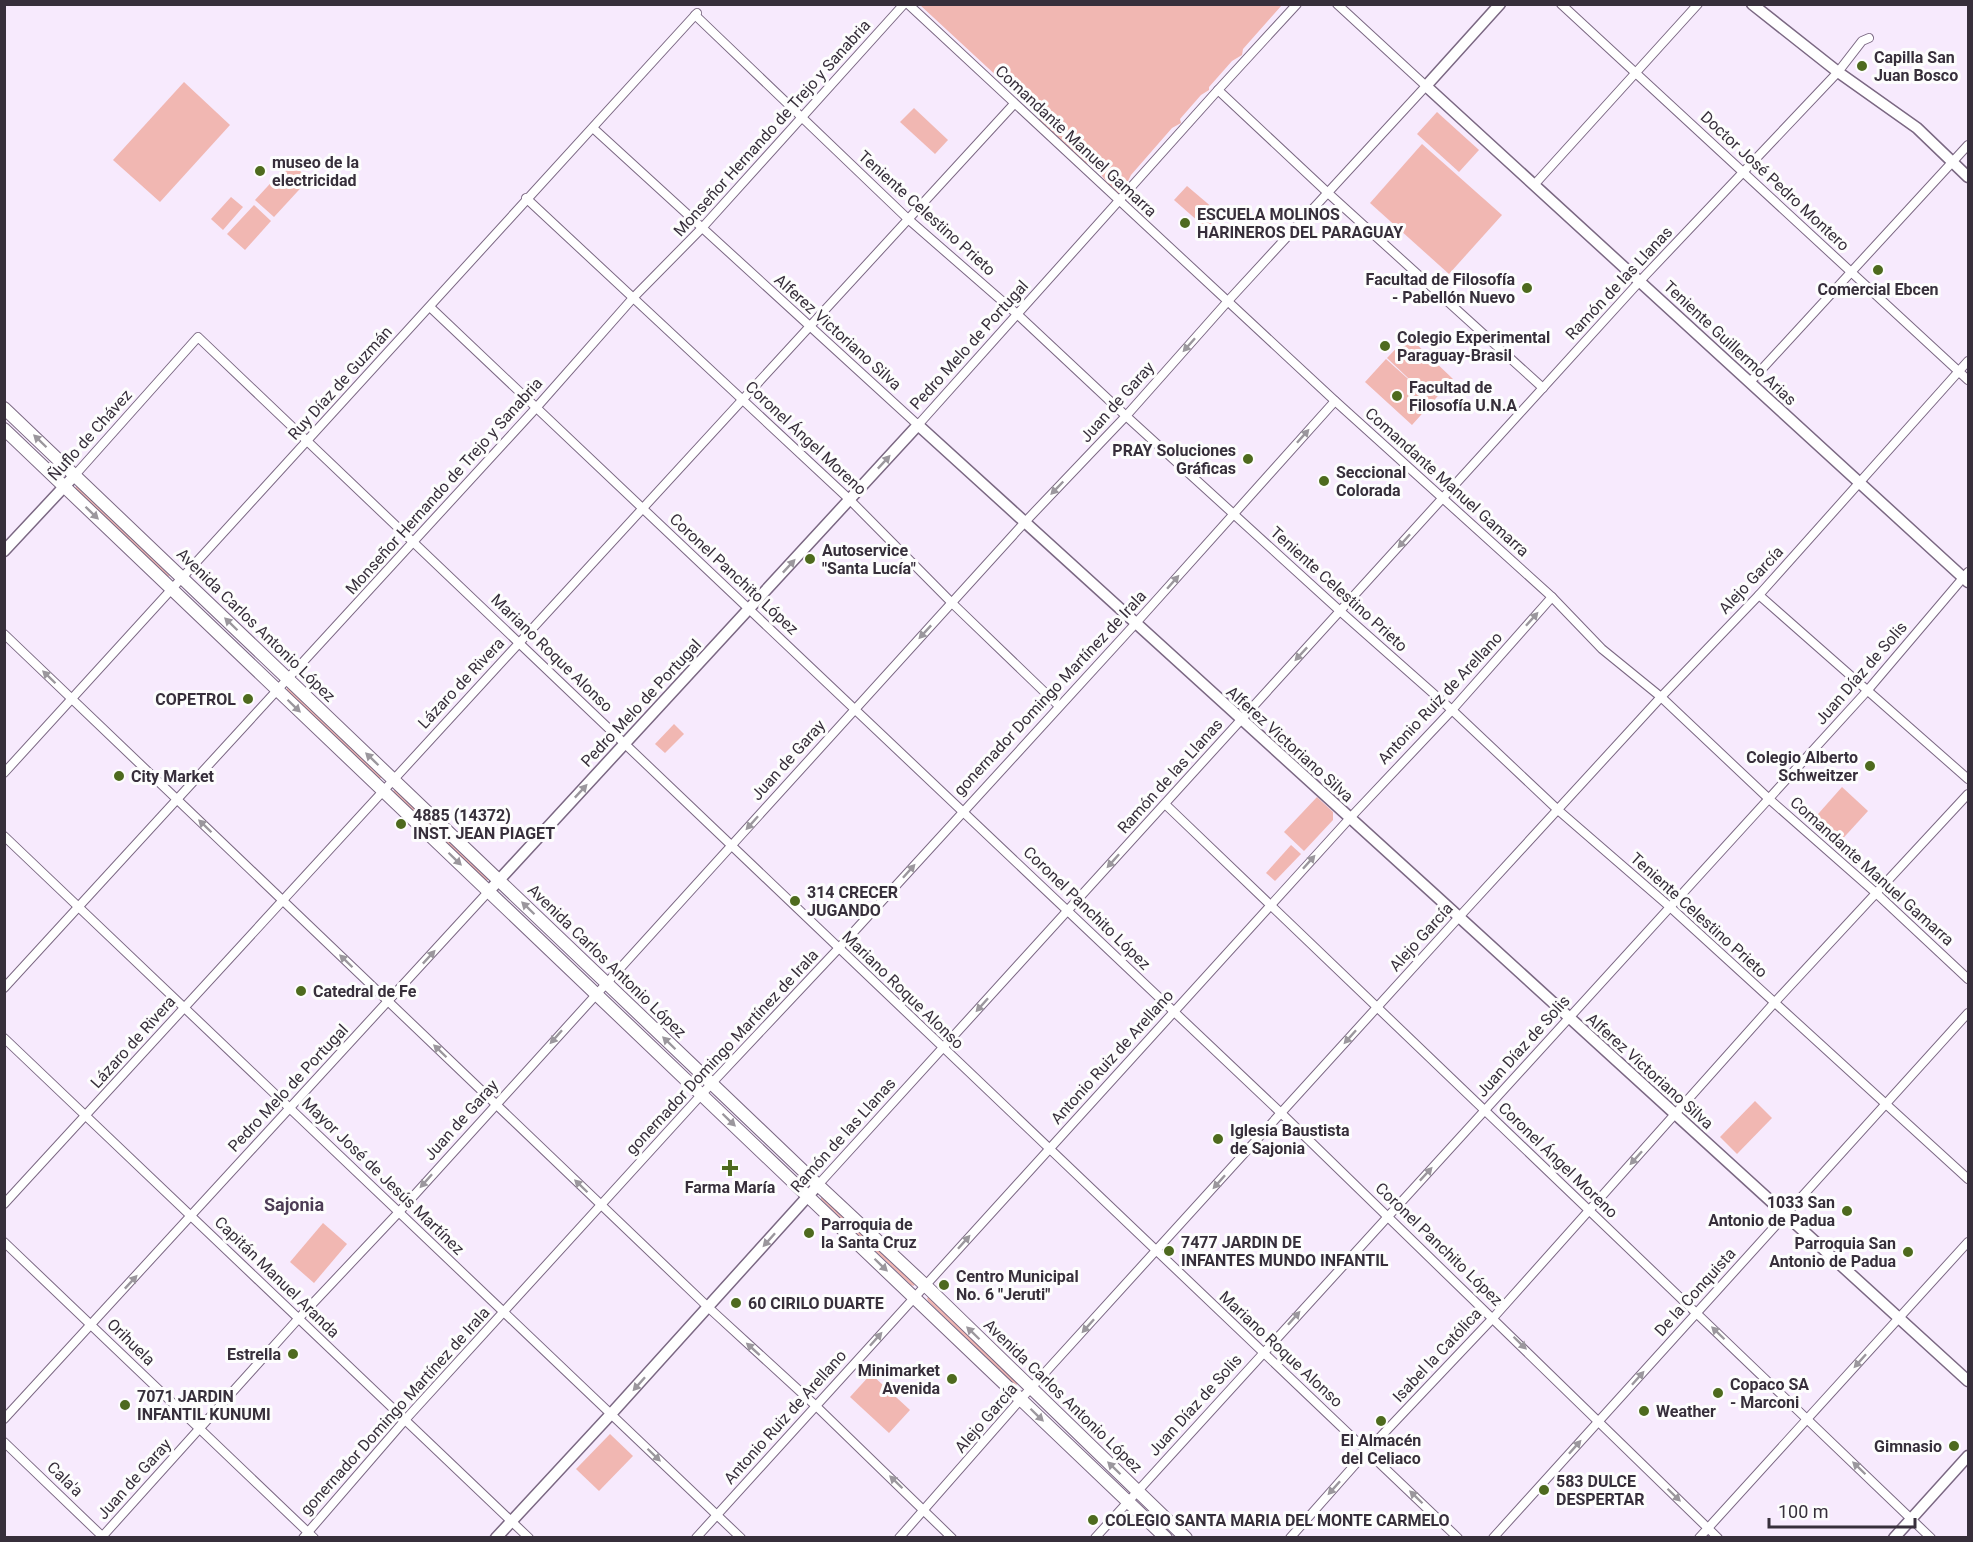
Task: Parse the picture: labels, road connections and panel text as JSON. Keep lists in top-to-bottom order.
{
  "streets": {
    "main road": ["Avenida Carlos Antonio López"],
    "street": [
      "Monseñor Hernando de Trejo y Sanabria",
      "Comandante Manuel Gamarra",
      "Doctor José Pedro Montero",
      "Teniente Celestino Prieto",
      "Ramón de las Llanas",
      "Alferez Victoriano Silva",
      "Teniente Guillermo Arias",
      "Pedro Melo de Portugal",
      "Ruy Díaz de Guzmán",
      "Juan de Garay",
      "Ñuflo de Chávez",
      "Coronel Ángel Moreno",
      "Coronel Panchito López",
      "Alejo García",
      "Mariano Roque Alonso",
      "Juan Díaz de Solis",
      "Lázaro de Rivera",
      "gonernador Domingo Martínez de Irala",
      "Antonio Ruiz de Arellano",
      "Mayor José de Jesús Martínez",
      "Capitán Manuel Aranda",
      "De la Conquista",
      "Orihuela",
      "Isabel la Católica",
      "Cala'a"
    ]
  },
  "crossings": [
    ["Monseñor Hernando de Trejo y Sanabria", "Comandante Manuel Gamarra"],
    ["Monseñor Hernando de Trejo y Sanabria", "Teniente Celestino Prieto"],
    ["Monseñor Hernando de Trejo y Sanabria", "Alferez Victoriano Silva"],
    ["Monseñor Hernando de Trejo y Sanabria", "Coronel Ángel Moreno"],
    ["Monseñor Hernando de Trejo y Sanabria", "Coronel Panchito López"],
    ["Monseñor Hernando de Trejo y Sanabria", "Avenida Carlos Antonio López"],
    ["Monseñor Hernando de Trejo y Sanabria", "Mariano Roque Alonso"],
    ["Monseñor Hernando de Trejo y Sanabria", "Mayor José de Jesús Martínez"],
    ["Comandante Manuel Gamarra", "Ramón de las Llanas"],
    ["Comandante Manuel Gamarra", "Pedro Melo de Portugal"],
    ["Comandante Manuel Gamarra", "Juan de Garay"],
    ["Comandante Manuel Gamarra", "Alejo García"],
    ["Comandante Manuel Gamarra", "Juan Díaz de Solis"],
    ["Comandante Manuel Gamarra", "Lázaro de Rivera"],
    ["Comandante Manuel Gamarra", "gonernador Domingo Martínez de Irala"],
    ["Comandante Manuel Gamarra", "Antonio Ruiz de Arellano"],
    ["Comandante Manuel Gamarra", "Isabel la Católica"],
    ["Doctor José Pedro Montero", "Ramón de las Llanas"],
    ["Doctor José Pedro Montero", "Alejo García"],
    ["Teniente Celestino Prieto", "Ramón de las Llanas"],
    ["Teniente Celestino Prieto", "Pedro Melo de Portugal"],
    ["Teniente Celestino Prieto", "Ruy Díaz de Guzmán"],
    ["Teniente Celestino Prieto", "Juan de Garay"],
    ["Teniente Celestino Prieto", "Alejo García"],
    ["Teniente Celestino Prieto", "Juan Díaz de Solis"],
    ["Teniente Celestino Prieto", "Lázaro de Rivera"],
    ["Teniente Celestino Prieto", "gonernador Domingo Martínez de Irala"],
    ["Teniente Celestino Prieto", "Antonio Ruiz de Arellano"],
    ["Teniente Celestino Prieto", "De la Conquista"],
    ["Teniente Celestino Prieto", "Isabel la Católica"],
    ["Ramón de las Llanas", "Alferez Victoriano Silva"],
    ["Ramón de las Llanas", "Teniente Guillermo Arias"],
    ["Ramón de las Llanas", "Coronel Ángel Moreno"],
    ["Ramón de las Llanas", "Coronel Panchito López"],
    ["Ramón de las Llanas", "Avenida Carlos Antonio López"],
    ["Ramón de las Llanas", "Mariano Roque Alonso"],
    ["Ramón de las Llanas", "Mayor José de Jesús Martínez"],
    ["Ramón de las Llanas", "Capitán Manuel Aranda"],
    ["Alferez Victoriano Silva", "Pedro Melo de Portugal"],
    ["Alferez Victoriano Silva", "Ruy Díaz de Guzmán"],
    ["Alferez Victoriano Silva", "Juan de Garay"],
    ["Alferez Victoriano Silva", "Alejo García"],
    ["Alferez Victoriano Silva", "Juan Díaz de Solis"],
    ["Alferez Victoriano Silva", "Lázaro de Rivera"],
    ["Alferez Victoriano Silva", "gonernador Domingo Martínez de Irala"],
    ["Alferez Victoriano Silva", "Antonio Ruiz de Arellano"],
    ["Alferez Victoriano Silva", "De la Conquista"],
    ["Alferez Victoriano Silva", "Isabel la Católica"],
    ["Teniente Guillermo Arias", "Juan de Garay"],
    ["Teniente Guillermo Arias", "Alejo García"],
    ["Teniente Guillermo Arias", "Juan Díaz de Solis"],
    ["Pedro Melo de Portugal", "Coronel Ángel Moreno"],
    ["Pedro Melo de Portugal", "Coronel Panchito López"],
    ["Pedro Melo de Portugal", "Avenida Carlos Antonio López"],
    ["Pedro Melo de Portugal", "Mariano Roque Alonso"],
    ["Pedro Melo de Portugal", "Mayor José de Jesús Martínez"],
    ["Pedro Melo de Portugal", "Capitán Manuel Aranda"],
    ["Pedro Melo de Portugal", "Orihuela"],
    ["Ruy Díaz de Guzmán", "Coronel Ángel Moreno"],
    ["Ruy Díaz de Guzmán", "Coronel Panchito López"],
    ["Ruy Díaz de Guzmán", "Avenida Carlos Antonio López"],
    ["Ruy Díaz de Guzmán", "Mariano Roque Alonso"],
    ["Juan de Garay", "Coronel Ángel Moreno"],
    ["Juan de Garay", "Coronel Panchito López"],
    ["Juan de Garay", "Avenida Carlos Antonio López"],
    ["Juan de Garay", "Mariano Roque Alonso"],
    ["Juan de Garay", "Mayor José de Jesús Martínez"],
    ["Juan de Garay", "Capitán Manuel Aranda"],
    ["Juan de Garay", "Orihuela"],
    ["Juan de Garay", "Cala'a"],
    ["Ñuflo de Chávez", "Avenida Carlos Antonio López"],
    ["Ñuflo de Chávez", "Mariano Roque Alonso"],
    ["Coronel Ángel Moreno", "Alejo García"],
    ["Coronel Ángel Moreno", "Juan Díaz de Solis"],
    ["Coronel Ángel Moreno", "Lázaro de Rivera"],
    ["Coronel Ángel Moreno", "gonernador Domingo Martínez de Irala"],
    ["Coronel Ángel Moreno", "Antonio Ruiz de Arellano"],
    ["Coronel Ángel Moreno", "De la Conquista"],
    ["Coronel Ángel Moreno", "Isabel la Católica"],
    ["Coronel Panchito López", "Alejo García"],
    ["Coronel Panchito López", "Juan Díaz de Solis"],
    ["Coronel Panchito López", "Lázaro de Rivera"],
    ["Coronel Panchito López", "gonernador Domingo Martínez de Irala"],
    ["Coronel Panchito López", "Antonio Ruiz de Arellano"],
    ["Coronel Panchito López", "De la Conquista"],
    ["Coronel Panchito López", "Isabel la Católica"],
    ["Alejo García", "Avenida Carlos Antonio López"],
    ["Alejo García", "Mariano Roque Alonso"],
    ["Avenida Carlos Antonio López", "Juan Díaz de Solis"],
    ["Avenida Carlos Antonio López", "Lázaro de Rivera"],
    ["Avenida Carlos Antonio López", "gonernador Domingo Martínez de Irala"],
    ["Avenida Carlos Antonio López", "Antonio Ruiz de Arellano"],
    ["Mariano Roque Alonso", "Juan Díaz de Solis"],
    ["Mariano Roque Alonso", "Lázaro de Rivera"],
    ["Mariano Roque Alonso", "gonernador Domingo Martínez de Irala"],
    ["Mariano Roque Alonso", "Antonio Ruiz de Arellano"],
    ["Mariano Roque Alonso", "Isabel la Católica"],
    ["Lázaro de Rivera", "Mayor José de Jesús Martínez"],
    ["Lázaro de Rivera", "Capitán Manuel Aranda"],
    ["gonernador Domingo Martínez de Irala", "Mayor José de Jesús Martínez"],
    ["gonernador Domingo Martínez de Irala", "Capitán Manuel Aranda"],
    ["gonernador Domingo Martínez de Irala", "Orihuela"],
    ["Antonio Ruiz de Arellano", "Mayor José de Jesús Martínez"]
  ],
  "one_way": [
    "Ramón de las Llanas",
    "Pedro Melo de Portugal",
    "Juan de Garay",
    "Antonio Ruiz de Arellano",
    "De la Conquista"
  ],
  "districts": ["Sajonia"],
  "places": {
    "other": [
      "Capilla San Juan Bosco",
      "museo de la electricidad",
      "ESCUELA MOLINOS HARINEROS DEL PARAGUAY",
      "Comercial Ebcen",
      "Facultad de Filosofía - Pabellón Nuevo",
      "Colegio Experimental Paraguay-Brasil",
      "Facultad de Filosofía U.N.A",
      "PRAY Soluciones Gráficas",
      "Seccional Colorada",
      "Autoservice \"Santa Lucía\"",
      "COPETROL",
      "Colegio Alberto Schweitzer",
      "City Market",
      "4885 (14372) INST. JEAN PIAGET",
      "314 CRECER JUGANDO",
      "Catedral de Fe",
      "Iglesia Baustista de Sajonia",
      "1033 San Antonio de Padua",
      "Parroquia de la Santa Cruz",
      "7477 JARDIN DE INFANTES MUNDO INFANTIL",
      "Parroquia San Antonio de Padua",
      "Centro Municipal No. 6 \"Jeruti\"",
      "60 CIRILO DUARTE",
      "Estrella",
      "Minimarket Avenida",
      "Copaco SA - Marconi",
      "7071 JARDIN INFANTIL KUNUMI",
      "Weather",
      "El Almacén del Celiaco",
      "Gimnasio",
      "583 DULCE DESPERTAR",
      "COLEGIO SANTA MARIA DEL MONTE CARMELO"
    ],
    "health": ["Farma María"]
  },
  "scale_bar": "100 m"
}
